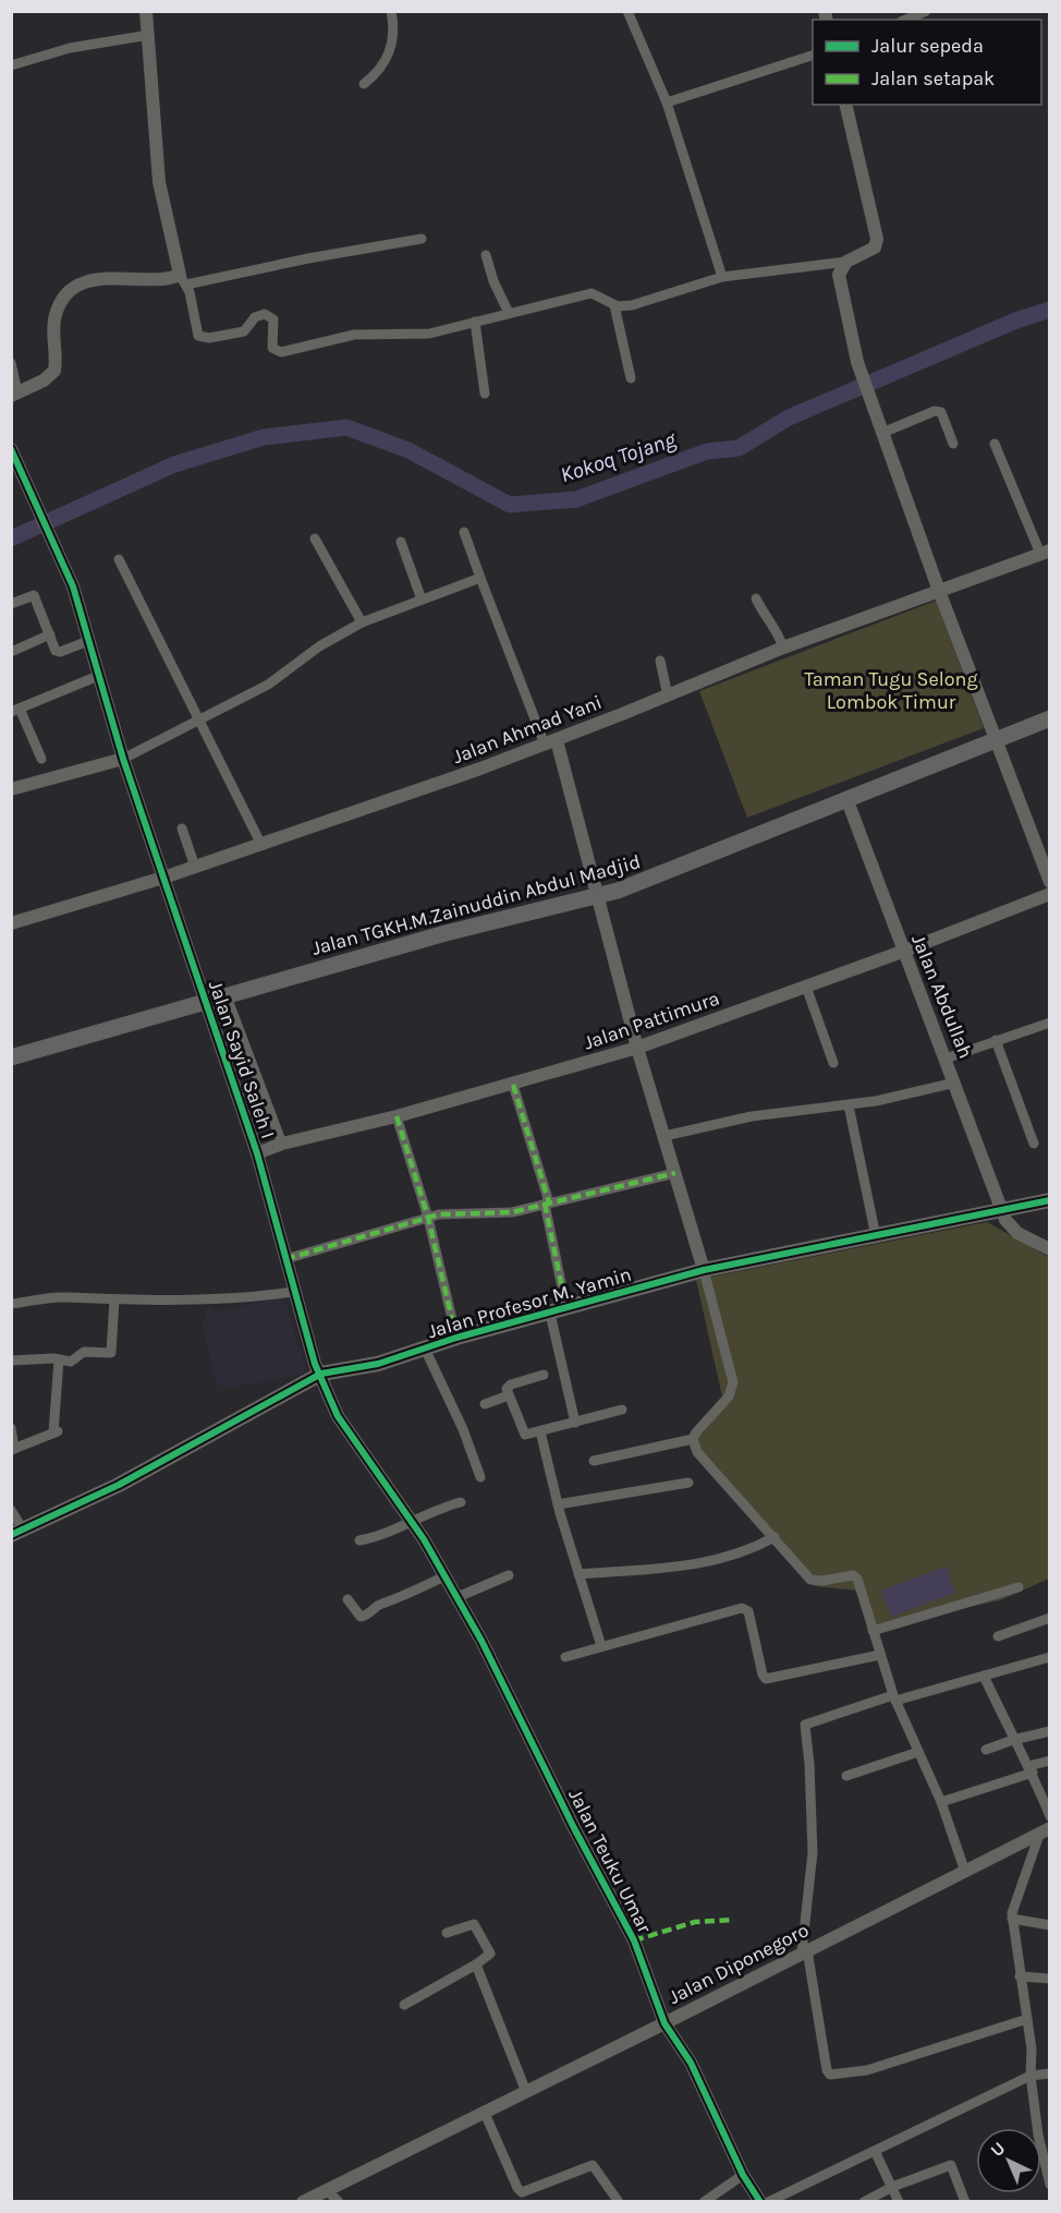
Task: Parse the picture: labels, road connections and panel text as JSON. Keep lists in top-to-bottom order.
{
  "streets": {
    "main road": ["Jalan TGKH.M.Zainuddin Abdul Madjid", "Jalan Profesor M. Yamin"],
    "street": [
      "Jalan Ahmad Yani",
      "Jalan Abdullah",
      "Jalan Pattimura",
      "Jalan Sayid Saleh I",
      "Jalan Teuku Umar",
      "Jalan Diponegoro"
    ]
  },
  "crossings": [
    ["Jalan Ahmad Yani", "Jalan Sayid Saleh I"],
    ["Jalan TGKH.M.Zainuddin Abdul Madjid", "Jalan Abdullah"],
    ["Jalan TGKH.M.Zainuddin Abdul Madjid", "Jalan Sayid Saleh I"],
    ["Jalan Abdullah", "Jalan Pattimura"],
    ["Jalan Abdullah", "Jalan Profesor M. Yamin"],
    ["Jalan Pattimura", "Jalan Sayid Saleh I"],
    ["Jalan Sayid Saleh I", "Jalan Profesor M. Yamin"],
    ["Jalan Sayid Saleh I", "Jalan Teuku Umar"],
    ["Jalan Teuku Umar", "Jalan Diponegoro"]
  ],
  "water": ["Kokoq Tojang"],
  "parks": ["Taman Tugu Selong Lombok Timur"],
  "legend": ["Jalur sepeda", "Jalan setapak"],
  "north": "top left"
}
